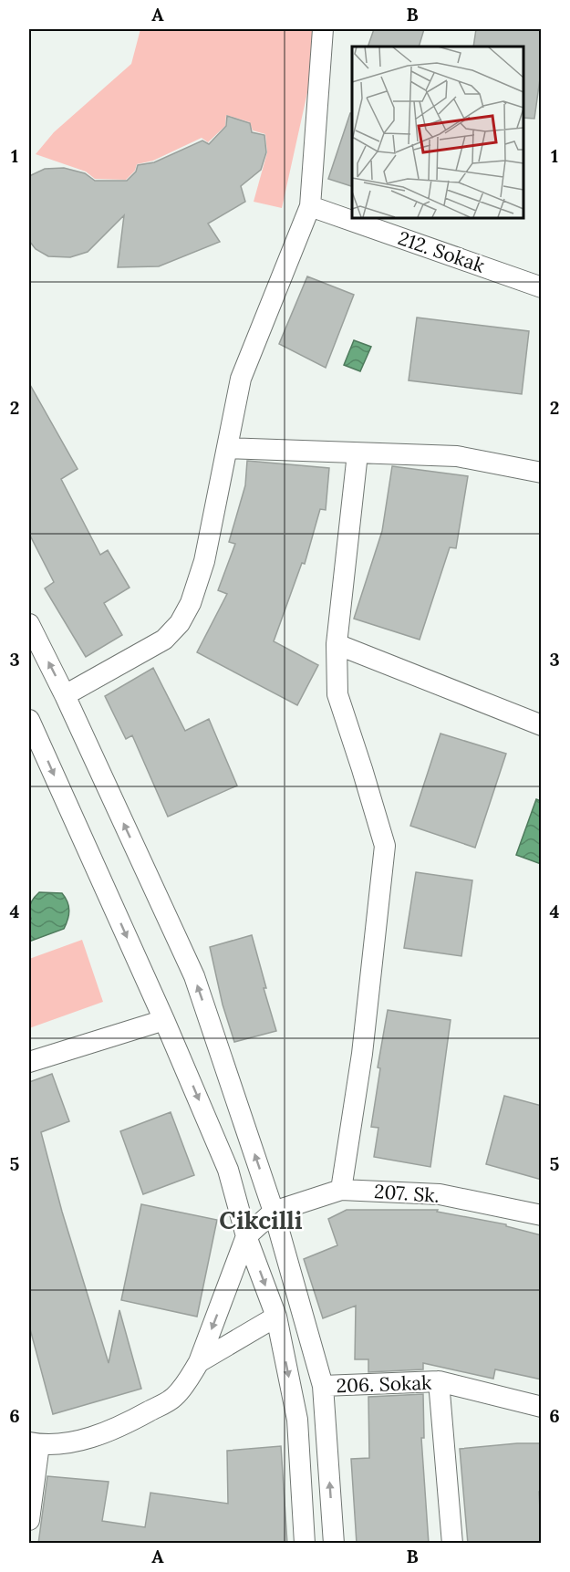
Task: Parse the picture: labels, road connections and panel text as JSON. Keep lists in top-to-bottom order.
{
  "streets": {
    "street": ["212. Sokak", "207. Sk.", "206. Sokak"]
  },
  "districts": ["Cikcilli"],
  "grid": {
    "columns": ["A", "B"],
    "rows": [
      "1",
      "2",
      "3",
      "4",
      "5",
      "6"
    ]
  }
}
